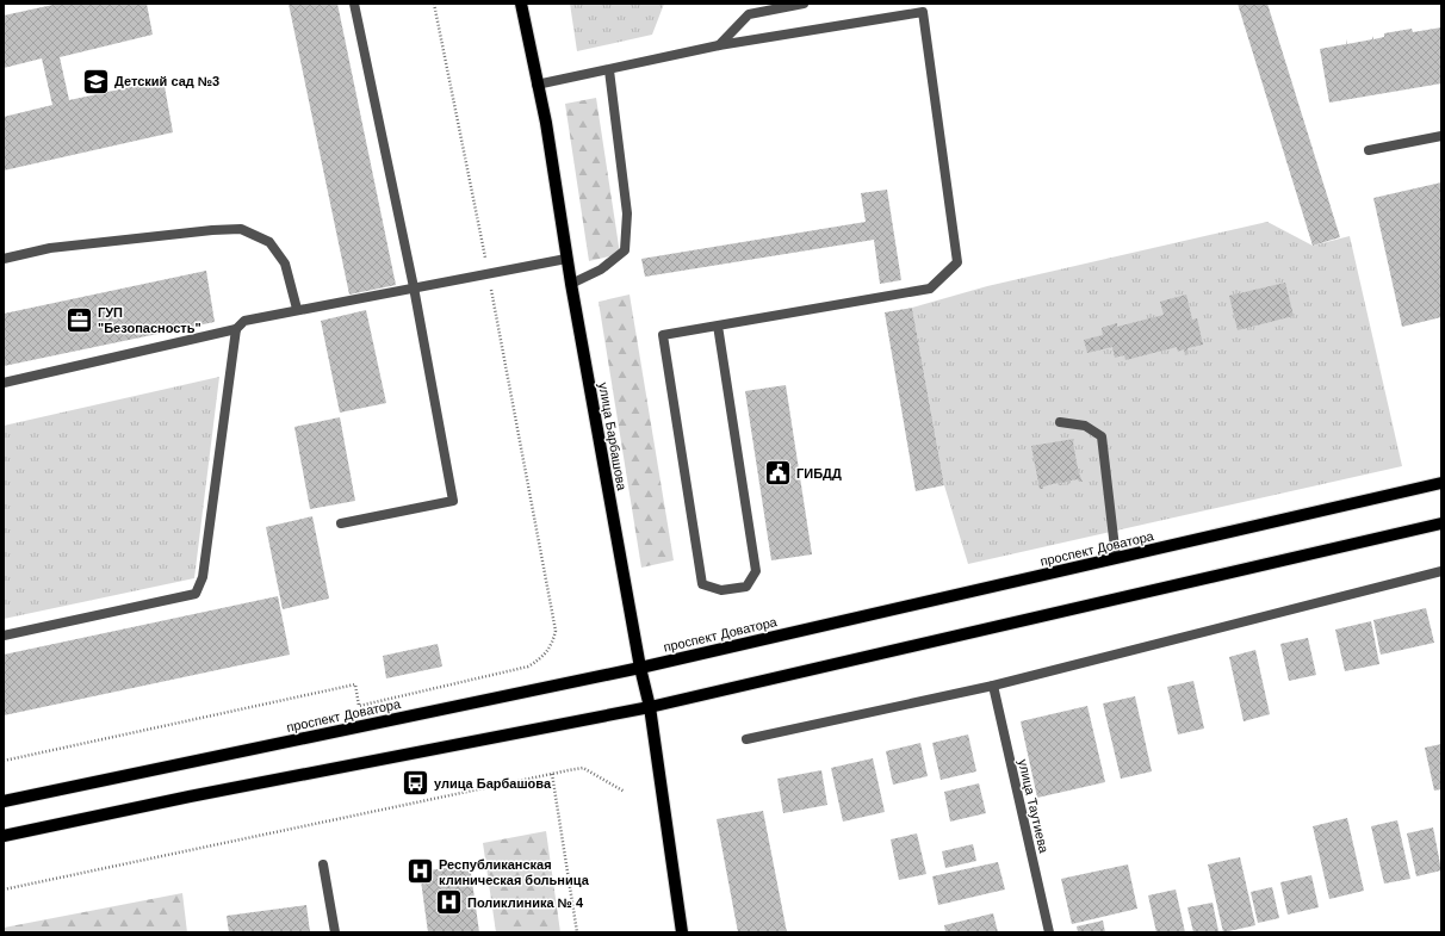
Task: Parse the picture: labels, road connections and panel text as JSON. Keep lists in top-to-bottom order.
{
  "streets": {
    "main road": ["улица Барбашова", "проспект Доватора"],
    "street": ["улица Таутиева"]
  },
  "crossings": [
    ["улица Барбашова", "проспект Доватора"]
  ],
  "places": {
    "school or university": ["Детский сад №3"],
    "office": ["ГУП \"Безопасность\""],
    "public building": ["ГИБДД"],
    "bus stop": ["улица Барбашова"],
    "hospital": ["Республиканская клиническая больница", "Поликлиника № 4"]
  }
}
